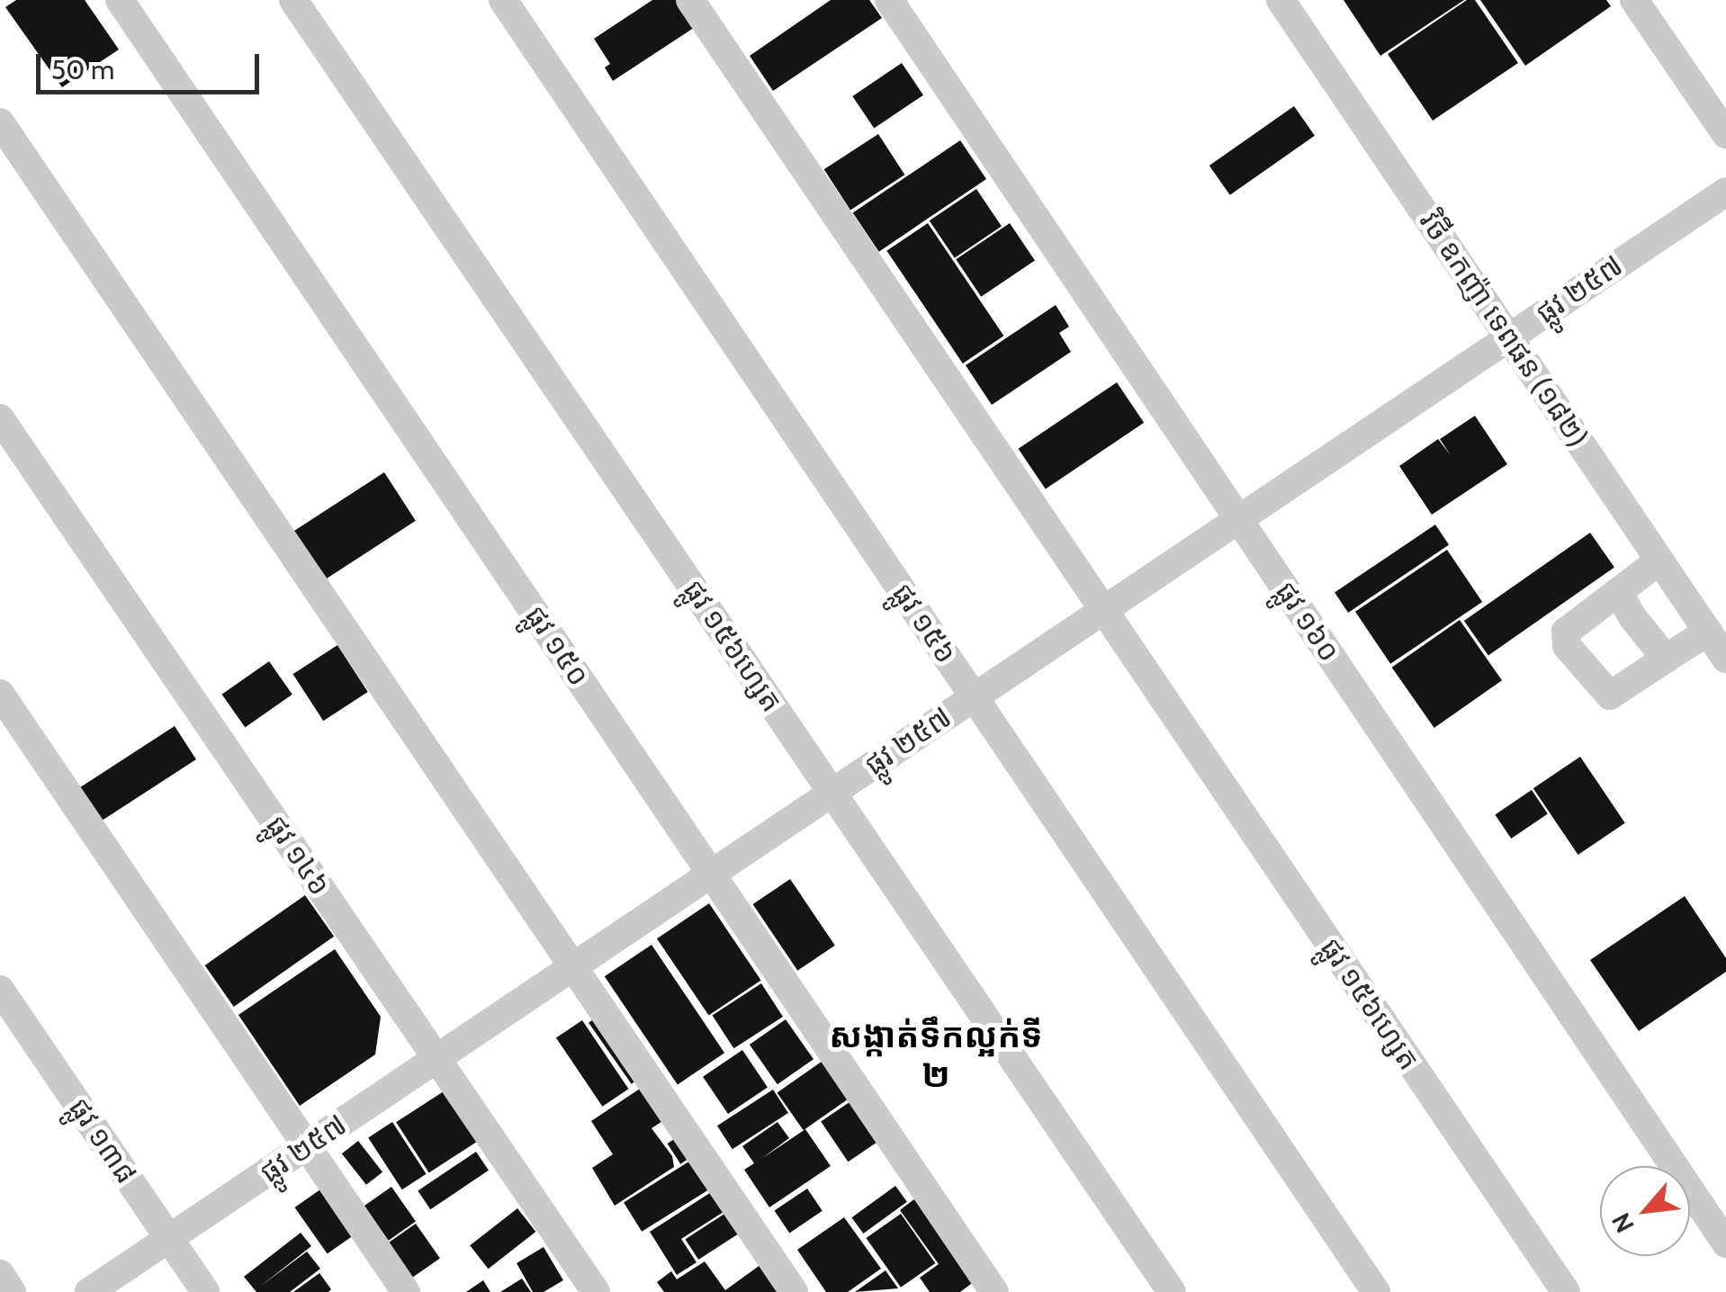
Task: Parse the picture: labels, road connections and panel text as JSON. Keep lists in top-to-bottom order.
{
  "streets": {
    "street": [
      "ផ្លូវ ២៥៧",
      "វិថី ឧកញ៉ា ទេពផន (១៨២)",
      "ផ្លូវ ១៦០",
      "ផ្លូវ ១៥៦",
      "ផ្លូវ ១៥០",
      "ផ្លូវ ១៥៦ហ្សេត",
      "ផ្លូវ ១៤៦",
      "ផ្លូវ ១៣៨"
    ]
  },
  "crossings": [
    ["ផ្លូវ ២៥៧", "វិថី ឧកញ៉ា ទេពផន (១៨២)"],
    ["ផ្លូវ ២៥៧", "ផ្លូវ ១៦០"],
    ["ផ្លូវ ២៥៧", "ផ្លូវ ១៥៦"],
    ["ផ្លូវ ២៥៧", "ផ្លូវ ១៥០"],
    ["ផ្លូវ ២៥៧", "ផ្លូវ ១៥៦ហ្សេត"],
    ["ផ្លូវ ២៥៧", "ផ្លូវ ១៤៦"],
    ["ផ្លូវ ២៥៧", "ផ្លូវ ១៣៨"]
  ],
  "districts": ["សង្កាត់ទឹកល្អក់ទី ២"],
  "scale_bar": "50 m",
  "north": "bottom left"
}
